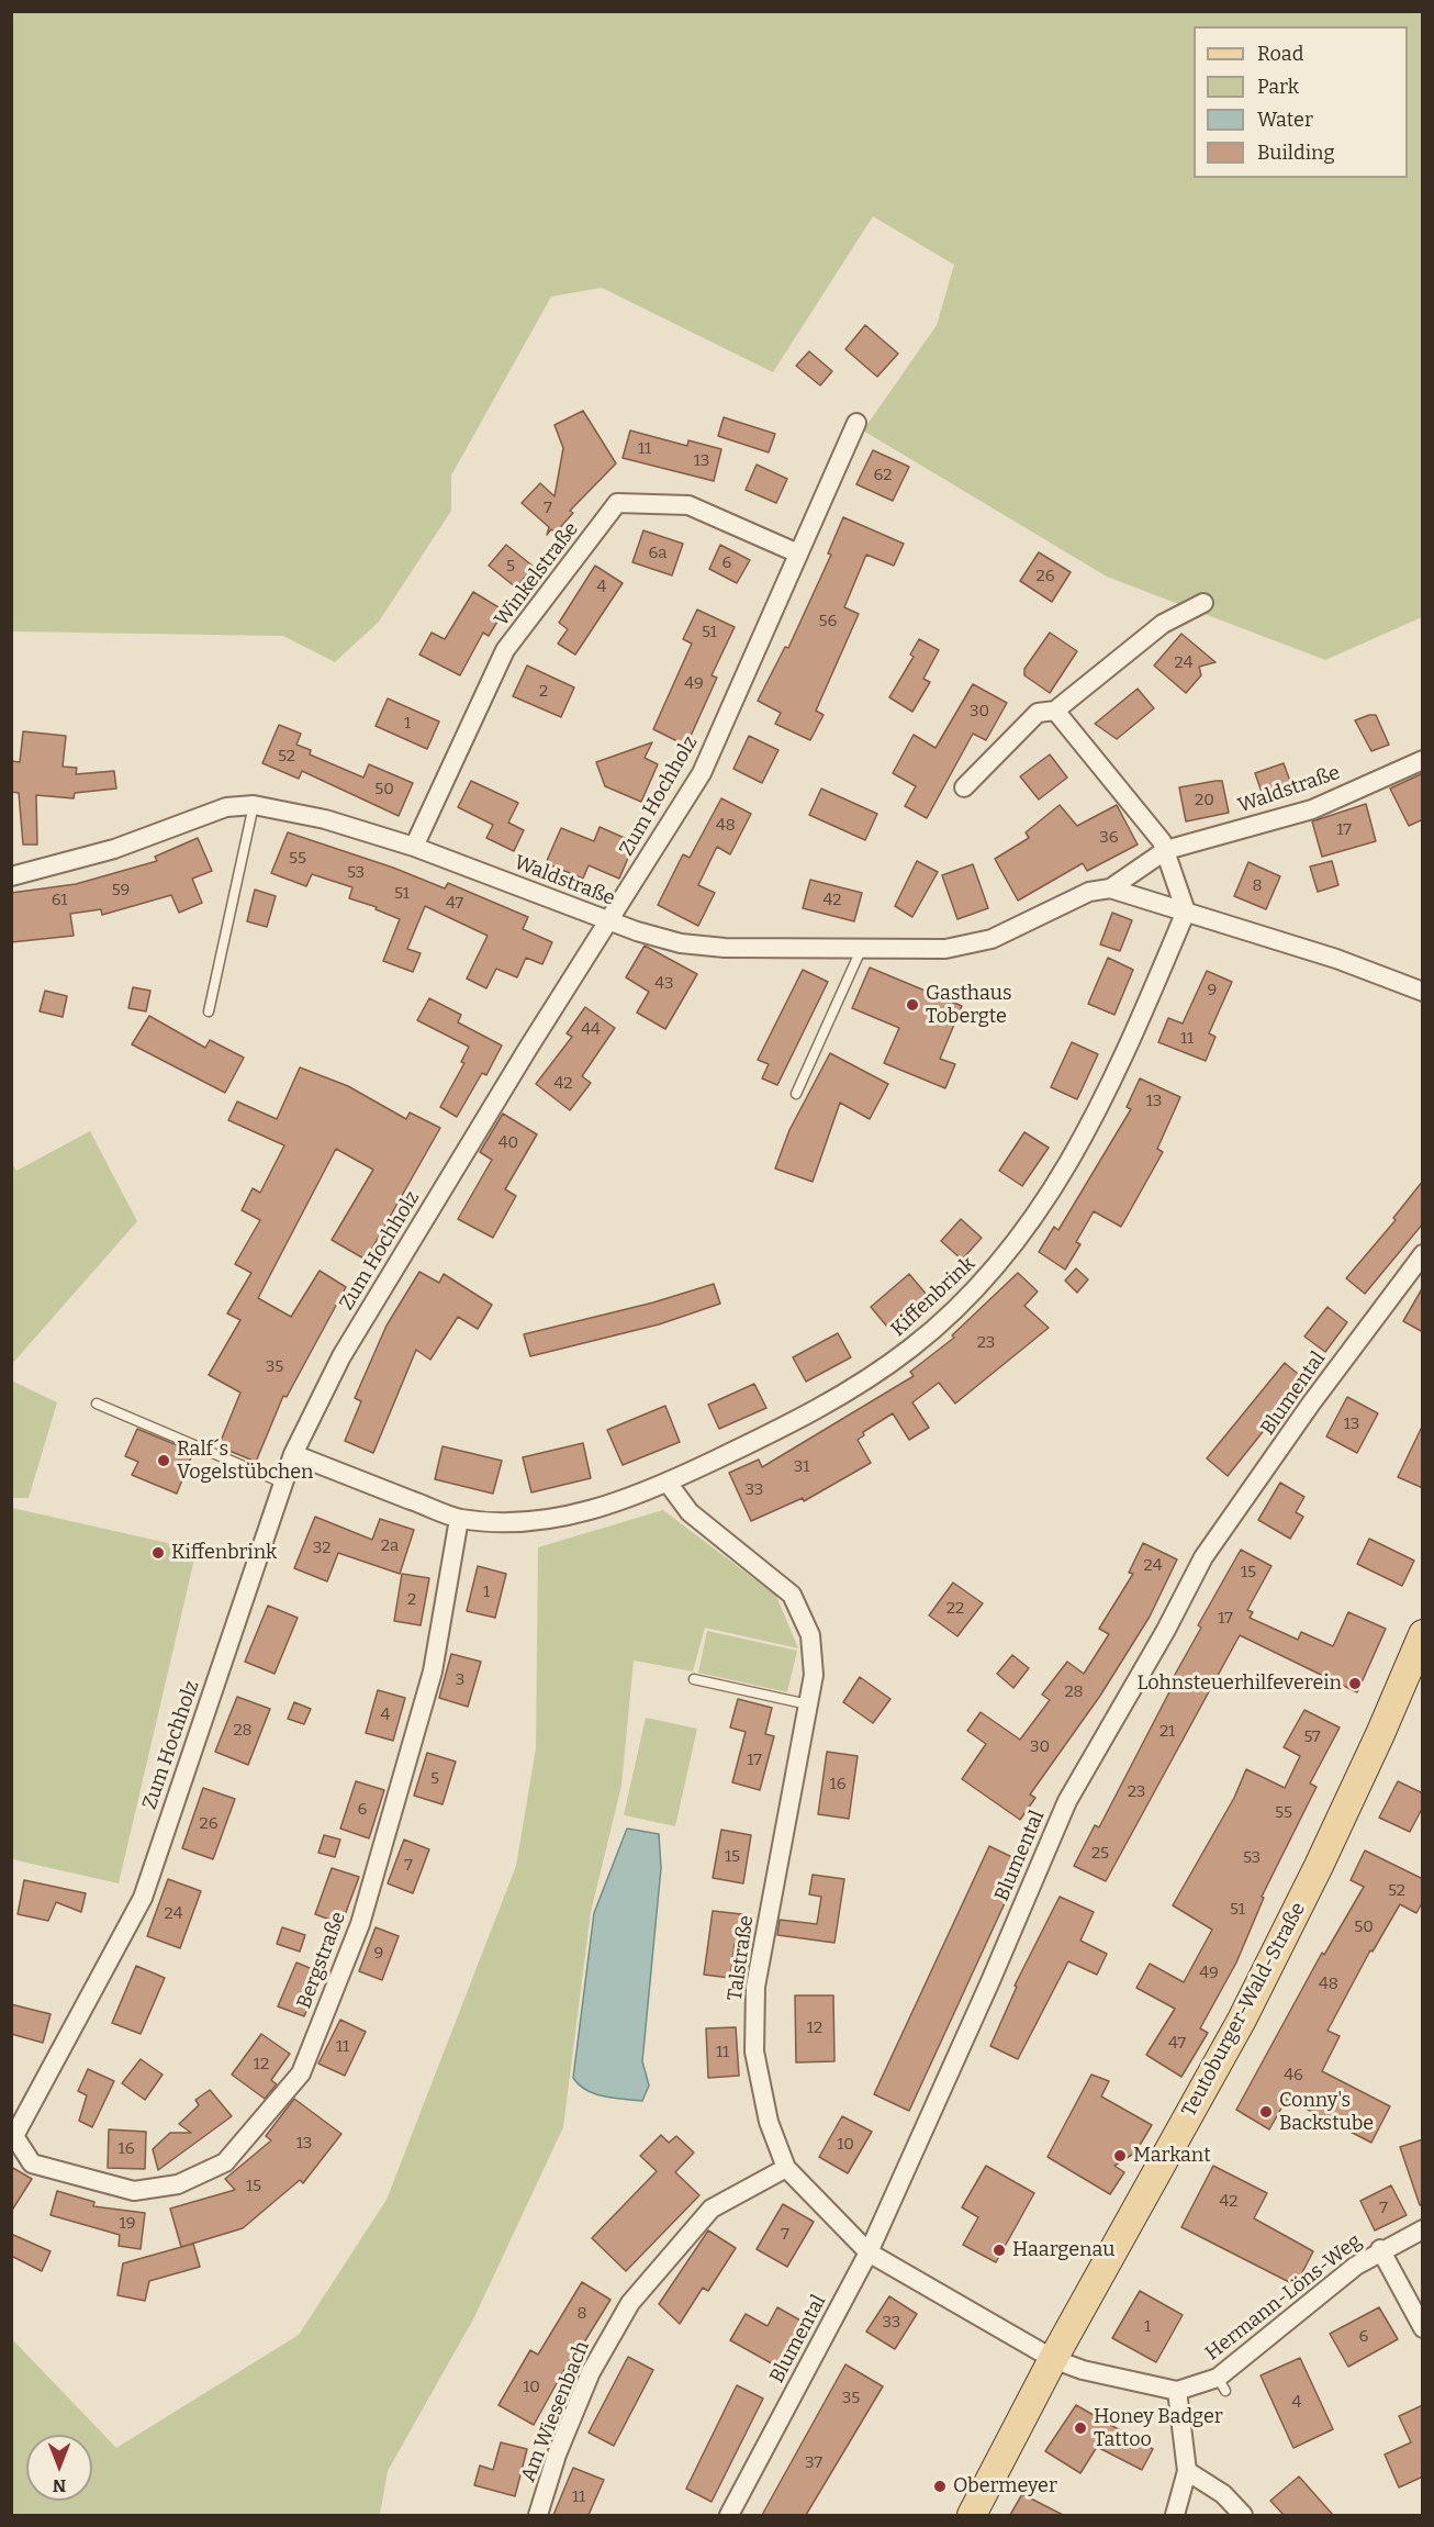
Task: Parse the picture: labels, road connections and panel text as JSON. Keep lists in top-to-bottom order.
{
  "streets": {
    "main road": ["Teutoburger-Wald-Straße"],
    "street": [
      "Winkelstraße",
      "Waldstraße",
      "Zum Hochholz",
      "Kiffenbrink",
      "Blumental",
      "Talstraße",
      "Bergstraße",
      "Hermann-Löns-Weg",
      "Am Wiesenbach"
    ]
  },
  "crossings": [
    ["Winkelstraße", "Waldstraße"],
    ["Winkelstraße", "Zum Hochholz"],
    ["Waldstraße", "Zum Hochholz"],
    ["Zum Hochholz", "Kiffenbrink"],
    ["Zum Hochholz", "Bergstraße"],
    ["Kiffenbrink", "Talstraße"],
    ["Kiffenbrink", "Bergstraße"],
    ["Blumental", "Talstraße"],
    ["Talstraße", "Teutoburger-Wald-Straße"],
    ["Talstraße", "Am Wiesenbach"]
  ],
  "places": [
    "Gasthaus Tobergte",
    "Ralf´s Vogelstübchen",
    "Kiffenbrink",
    "Lohnsteuerhilfeverein",
    "Conny's Backstube",
    "Markant",
    "Haargenau",
    "Honey Badger Tattoo",
    "Obermeyer"
  ],
  "house_numbers": [
    "11",
    "13",
    "62",
    "7",
    "6a",
    "6",
    "5",
    "26",
    "4",
    "56",
    "51",
    "24",
    "49",
    "2",
    "30",
    "1",
    "52",
    "50",
    "20",
    "48",
    "17",
    "36",
    "55",
    "53",
    "8",
    "59",
    "51",
    "61",
    "42",
    "47",
    "43",
    "9",
    "44",
    "11",
    "42",
    "13",
    "40",
    "23",
    "35",
    "13",
    "31",
    "33",
    "2a",
    "32",
    "24",
    "15",
    "1",
    "2",
    "22",
    "17",
    "3",
    "28",
    "4",
    "28",
    "21",
    "57",
    "30",
    "17",
    "5",
    "16",
    "23",
    "6",
    "55",
    "26",
    "25",
    "15",
    "53",
    "7",
    "52",
    "51",
    "24",
    "50",
    "9",
    "49",
    "48",
    "12",
    "47",
    "11",
    "11",
    "12",
    "46",
    "13",
    "10",
    "16",
    "15",
    "42",
    "7",
    "19",
    "7",
    "8",
    "33",
    "1",
    "6",
    "10",
    "35",
    "4",
    "37",
    "11"
  ],
  "legend": [
    "Road",
    "Park",
    "Water",
    "Building"
  ],
  "north": "bottom"
}
